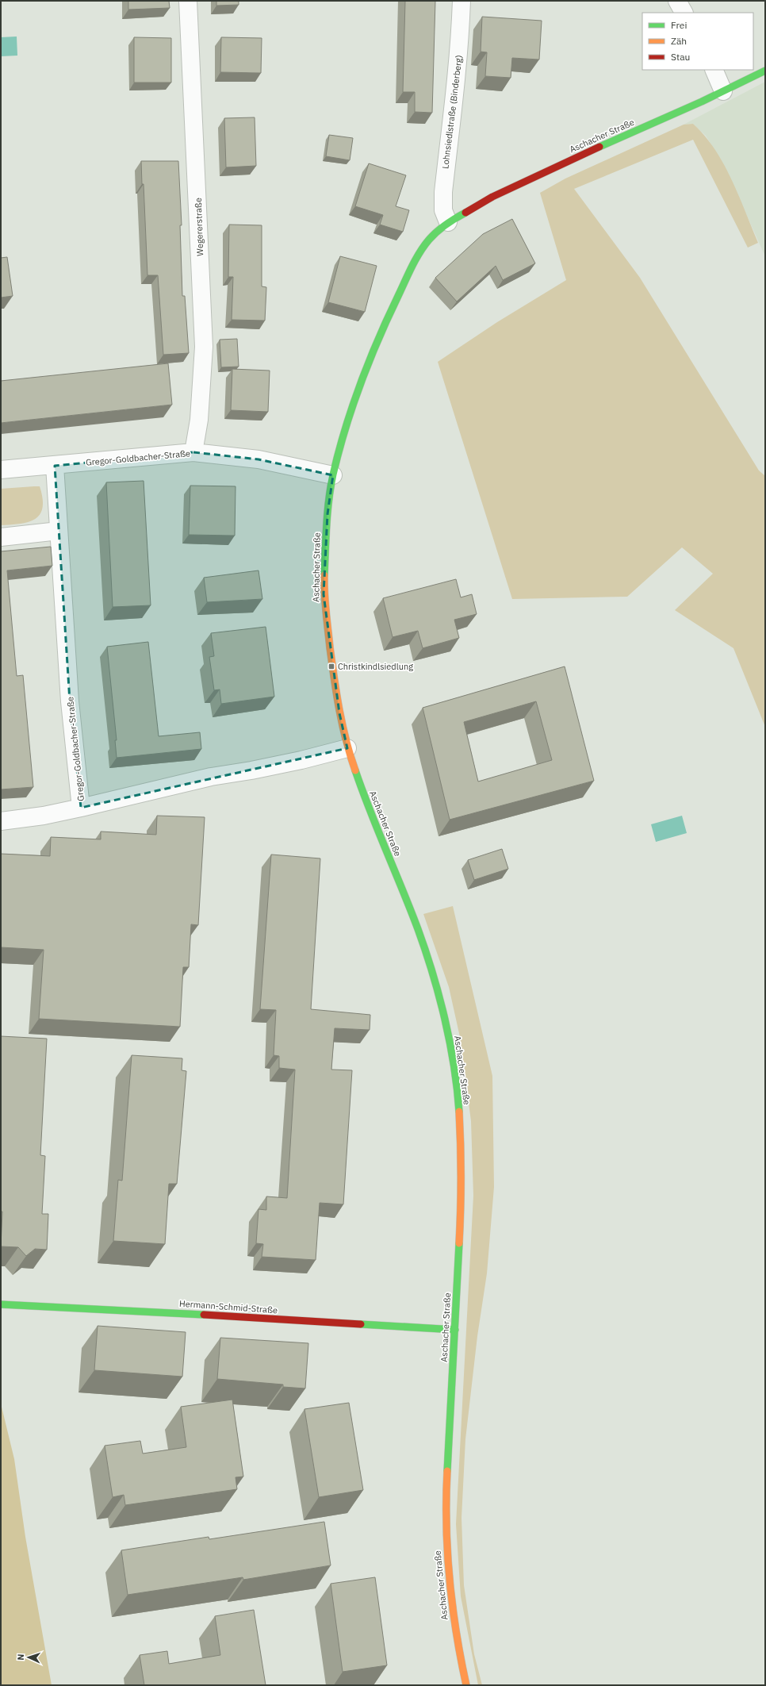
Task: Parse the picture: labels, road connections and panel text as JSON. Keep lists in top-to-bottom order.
{
  "streets": {
    "street": [
      "Lohnsiedlstraße (Binderberg)",
      "Aschacher Straße",
      "Wegererstraße",
      "Gregor-Goldbacher-Straße",
      "Hermann-Schmid-Straße"
    ]
  },
  "crossings": [
    ["Lohnsiedlstraße (Binderberg)", "Aschacher Straße"],
    ["Aschacher Straße", "Gregor-Goldbacher-Straße"],
    ["Aschacher Straße", "Hermann-Schmid-Straße"],
    ["Wegererstraße", "Gregor-Goldbacher-Straße"]
  ],
  "places": {
    "transit": ["Christkindlsiedlung"]
  },
  "legend": ["Frei", "Zäh", "Stau"],
  "north": "left"
}
